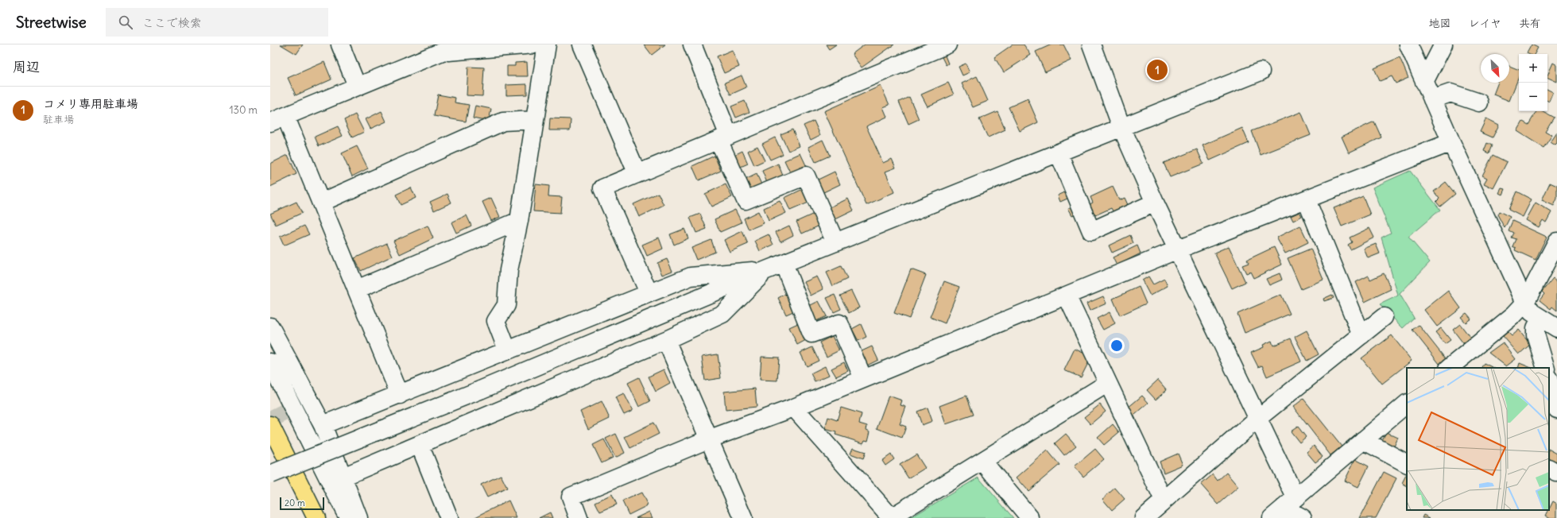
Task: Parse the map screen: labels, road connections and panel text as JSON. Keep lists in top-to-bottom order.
{
  "scale_bar": "20 m",
  "north": "bottom right",
  "page": {
    "header": "Streetwise",
    "search": "ここで検索",
    "nav": ["地図", "レイヤ", "共有"],
    "heading": "周辺",
    "map_buttons": ["+", "−"],
    "pins": "1",
    "list": [
      {
        "mark": "1",
        "name": "コメリ専用駐車場",
        "note": "駐車場",
        "value": "130 m"
      }
    ],
    "scale": "20 m"
  }
}
